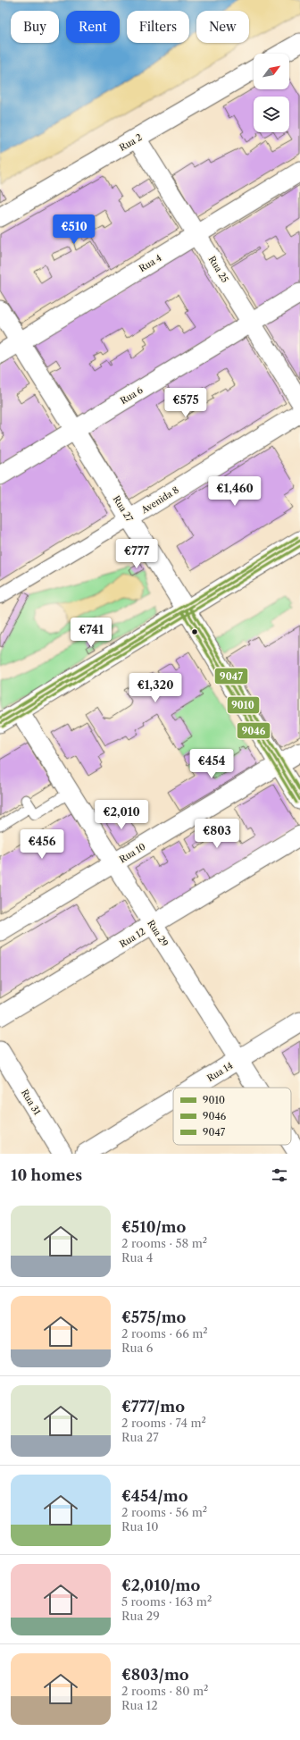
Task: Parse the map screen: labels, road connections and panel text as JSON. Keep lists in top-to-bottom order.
{
  "streets": {
    "street": [
      "Rua 2",
      "Rua 4",
      "Rua 25",
      "Rua 6",
      "Avenida 8",
      "Rua 27",
      "Rua 10",
      "Rua 29",
      "Rua 12",
      "Rua 14",
      "Rua 31"
    ]
  },
  "crossings": [
    ["Rua 2", "Rua 25"],
    ["Rua 4", "Rua 25"],
    ["Rua 4", "Rua 27"],
    ["Rua 25", "Rua 6"],
    ["Rua 6", "Rua 27"],
    ["Avenida 8", "Rua 27"],
    ["Rua 27", "Rua 10"],
    ["Rua 10", "Rua 29"],
    ["Rua 29", "Rua 12"],
    ["Rua 29", "Rua 14"]
  ],
  "lines": ["transit line 9047", "transit line 9010", "transit line 9046"],
  "legend": ["9010", "9046", "9047"],
  "north": "top right",
  "page": {
    "chip": [
      "Buy",
      "Rent",
      "Filters",
      "New"
    ],
    "price": [
      "€510",
      "€575",
      "€1,460",
      "€777",
      "€741",
      "€1,320",
      "€454",
      "€2,010",
      "€803",
      "€456"
    ],
    "heading": "10 homes",
    "list": [
      {
        "name": "€510/mo",
        "note": "2 rooms · 58 m² · Rua 4"
      },
      {
        "name": "€575/mo",
        "note": "2 rooms · 66 m² · Rua 6"
      },
      {
        "name": "€777/mo",
        "note": "2 rooms · 74 m² · Rua 27"
      },
      {
        "name": "€454/mo",
        "note": "2 rooms · 56 m² · Rua 10"
      },
      {
        "name": "€2,010/mo",
        "note": "5 rooms · 163 m² · Rua 29"
      },
      {
        "name": "€803/mo",
        "note": "2 rooms · 80 m² · Rua 12"
      }
    ]
  }
}
